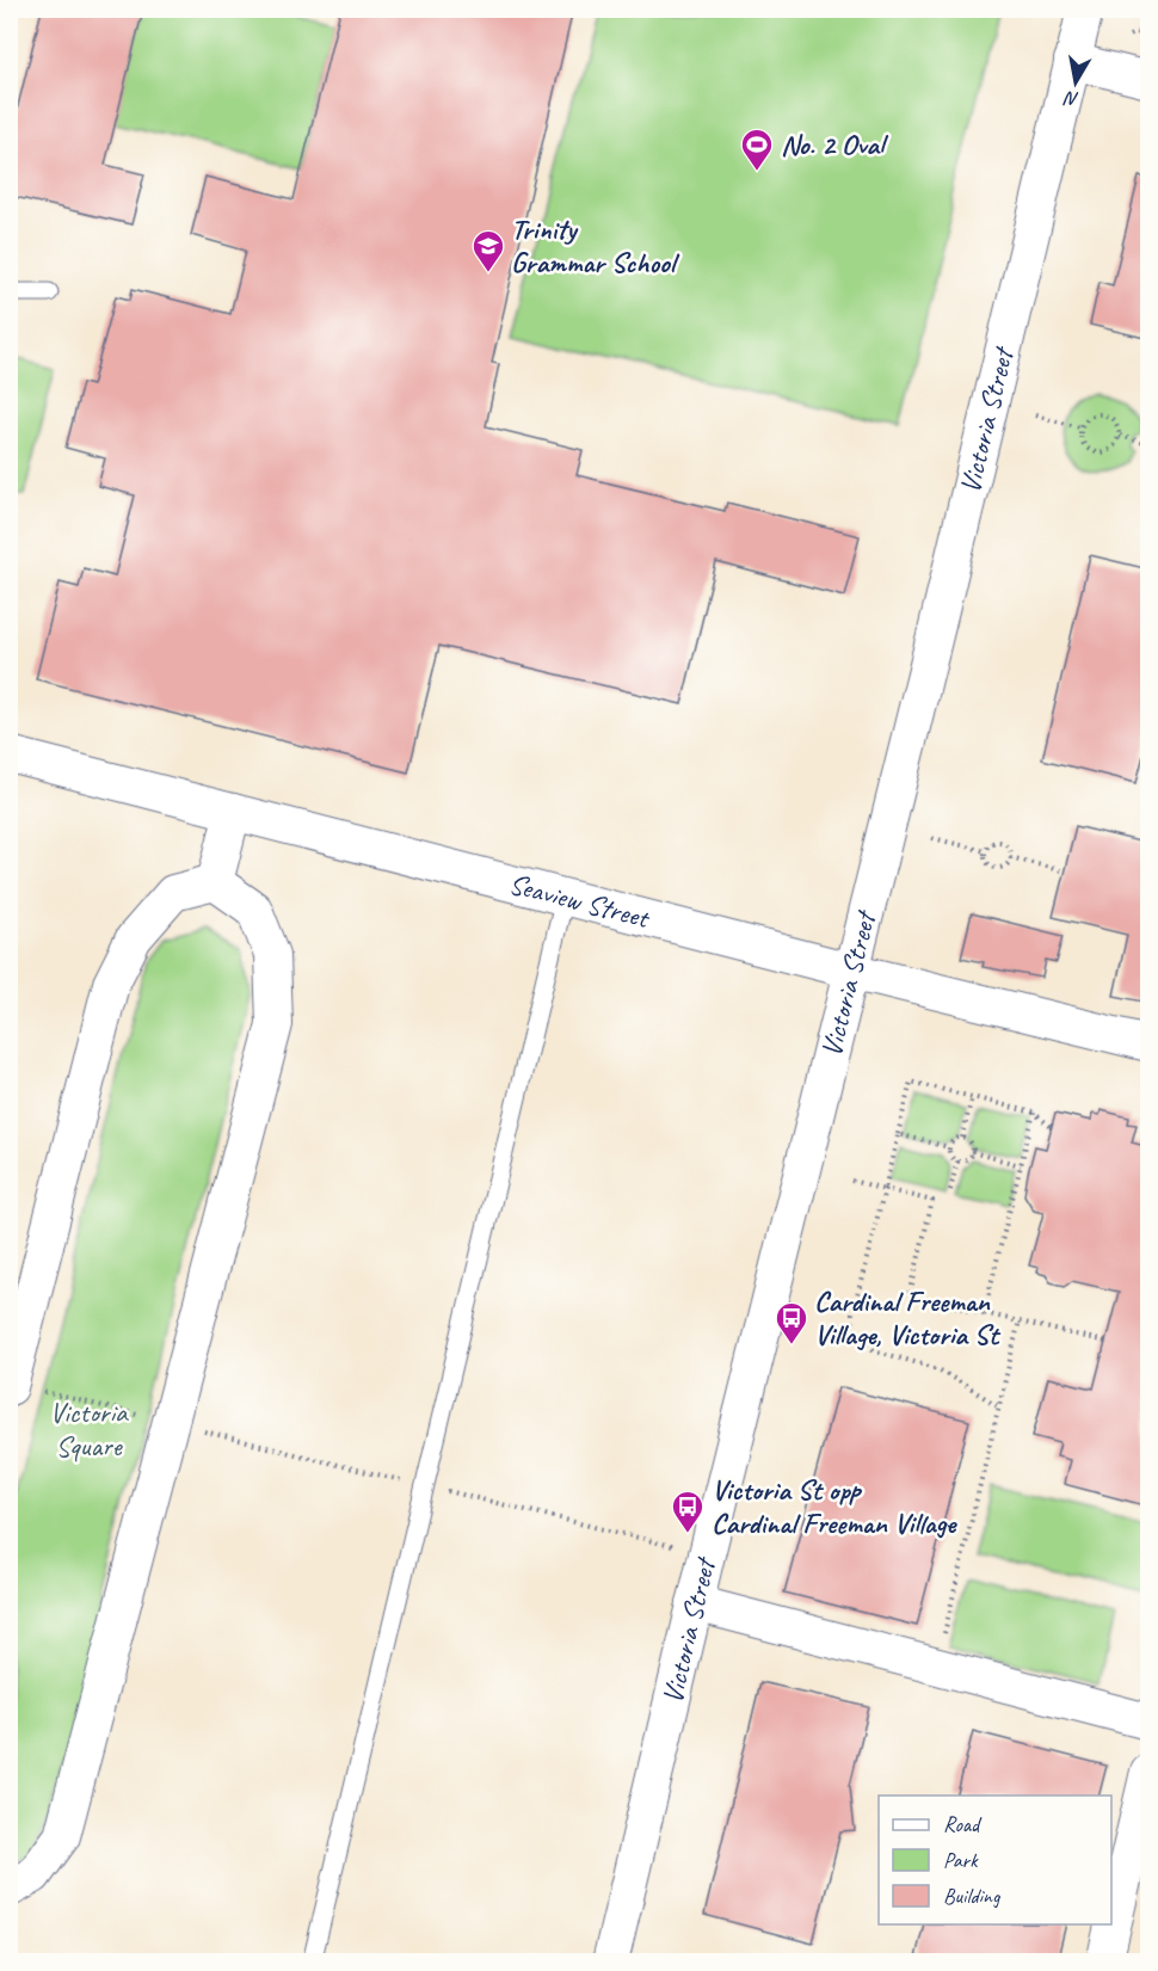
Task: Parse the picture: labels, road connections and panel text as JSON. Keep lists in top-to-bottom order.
{
  "streets": {
    "street": ["Victoria Street", "Seaview Street"]
  },
  "crossings": [
    ["Victoria Street", "Seaview Street"]
  ],
  "parks": ["Victoria Square"],
  "places": {
    "sports": ["No. 2 Oval"],
    "school or university": ["Trinity Grammar School"],
    "bus stop": ["Cardinal Freeman Village, Victoria St", "Victoria St opp Cardinal Freeman Village"]
  },
  "legend": ["Road", "Park", "Building"],
  "north": "bottom"
}
